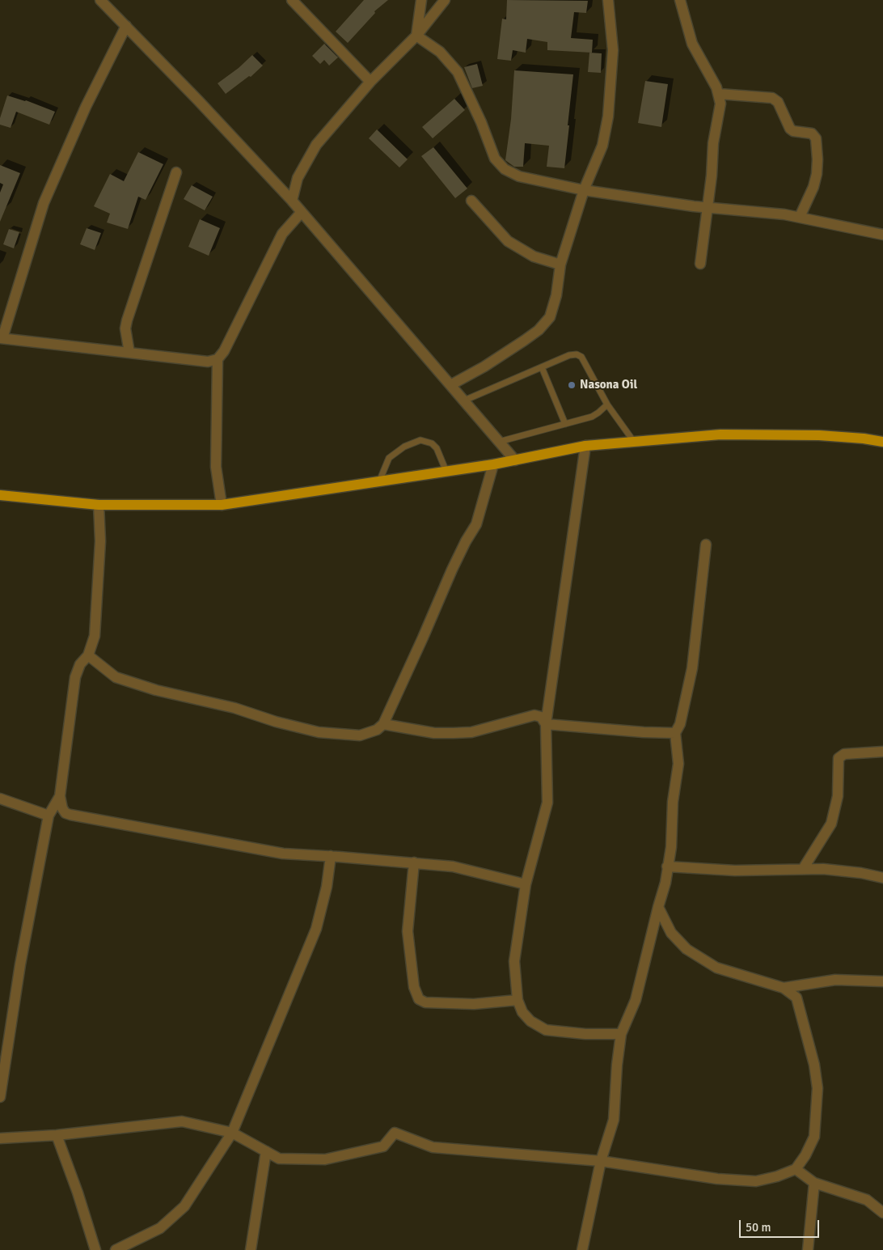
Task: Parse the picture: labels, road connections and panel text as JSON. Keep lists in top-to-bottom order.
{
  "places": ["Nasona Oil"],
  "scale_bar": "50 m"
}
